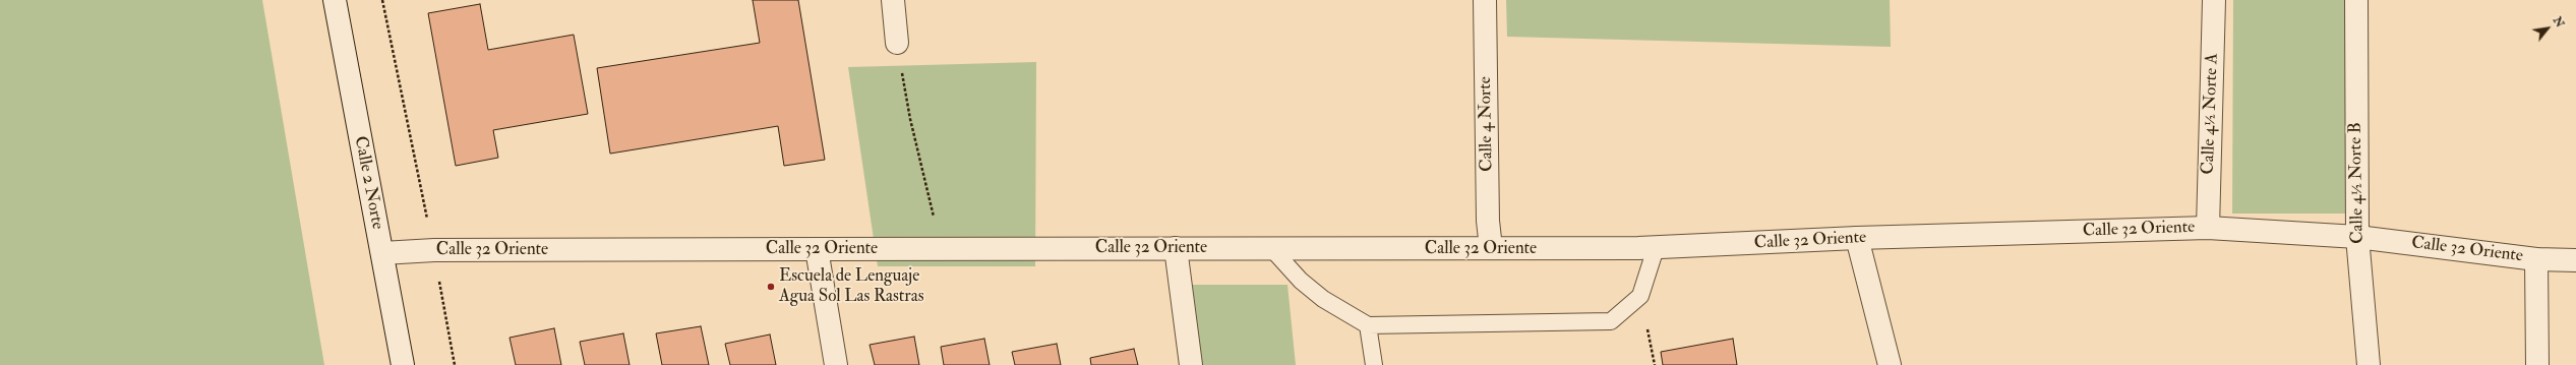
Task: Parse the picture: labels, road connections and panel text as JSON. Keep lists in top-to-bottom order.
{
  "streets": {
    "street": [
      "Calle 4½ Norte A",
      "Calle 4 Norte",
      "Calle 2 Norte",
      "Calle 4½ Norte B",
      "Calle 32 Oriente"
    ]
  },
  "crossings": [
    ["Calle 4½ Norte A", "Calle 32 Oriente"],
    ["Calle 4 Norte", "Calle 32 Oriente"],
    ["Calle 2 Norte", "Calle 32 Oriente"],
    ["Calle 4½ Norte B", "Calle 32 Oriente"]
  ],
  "places": ["Escuela de Lenguaje Agua Sol Las Rastras"],
  "north": "top right"
}
